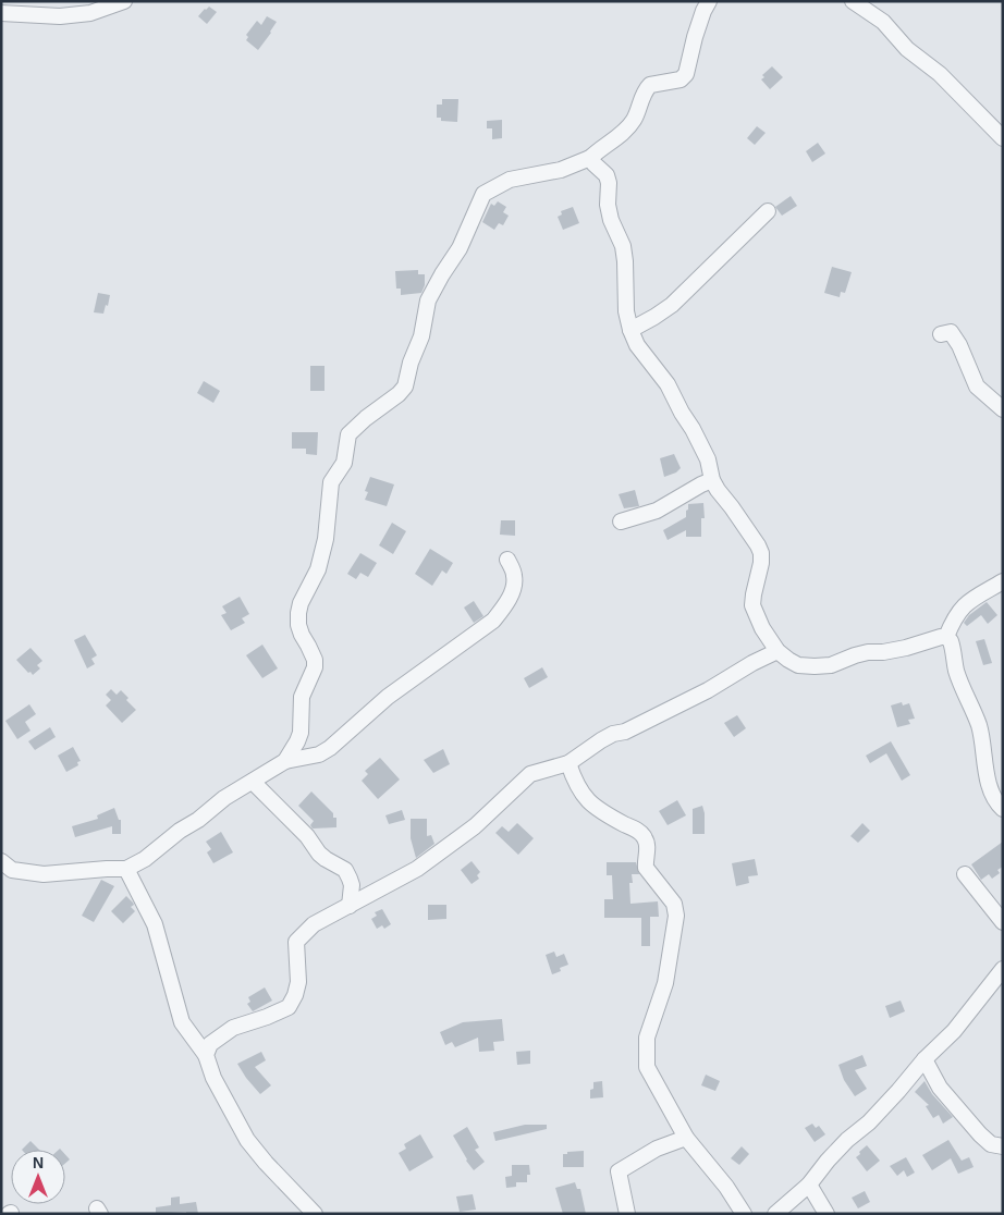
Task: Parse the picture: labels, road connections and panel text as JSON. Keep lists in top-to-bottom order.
{
  "north": "top"
}
